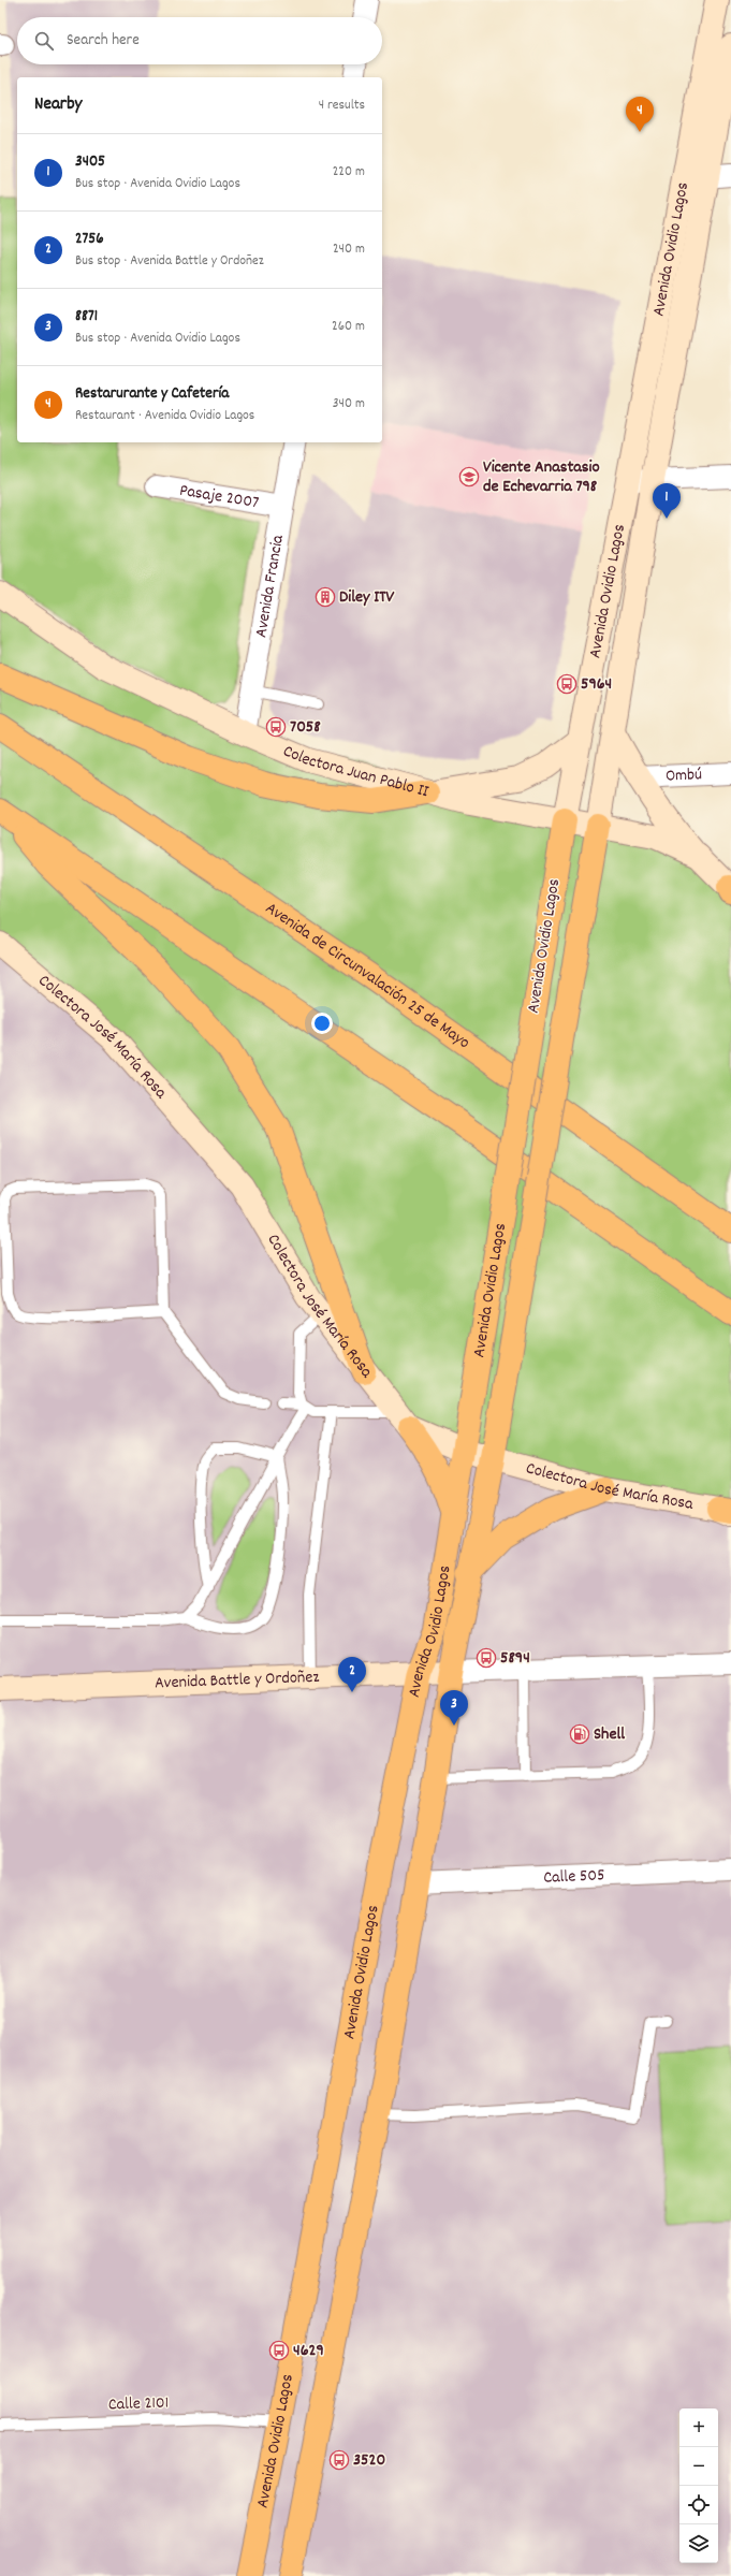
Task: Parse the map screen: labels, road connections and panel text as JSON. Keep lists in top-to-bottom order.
{
  "streets": {
    "main road": [
      "Avenida Ovidio Lagos",
      "Colectora Juan Pablo II",
      "Avenida de Circunvalación 25 de Mayo",
      "Colectora José María Rosa",
      "Avenida Battle y Ordoñez"
    ],
    "street": [
      "Pasaje 2007",
      "Avenida Francia",
      "Ombú",
      "Calle 505"
    ],
    "lane": ["Calle 2101"]
  },
  "crossings": [
    ["Avenida Ovidio Lagos", "Colectora Juan Pablo II"],
    ["Avenida Ovidio Lagos", "Colectora José María Rosa"],
    ["Avenida Ovidio Lagos", "Avenida Battle y Ordoñez"],
    ["Avenida Ovidio Lagos", "Calle 505"],
    ["Avenida Ovidio Lagos", "Calle 2101"],
    ["Pasaje 2007", "Avenida Francia"],
    ["Avenida Francia", "Colectora Juan Pablo II"]
  ],
  "places": {
    "school or university": ["Vicente Anastasio de Echevarria 798"],
    "building": ["Diley ITV"],
    "bus stop": [
      "5964",
      "7058",
      "5894",
      "4629",
      "3520"
    ],
    "fuel station": ["Shell"]
  },
  "page": {
    "search": "Search here",
    "heading": ["Nearby", "4 results"],
    "pins": [
      "4",
      "1",
      "2",
      "3"
    ],
    "list": [
      {
        "mark": "1",
        "name": "3405",
        "note": "Bus stop · Avenida Ovidio Lagos",
        "value": "220 m"
      },
      {
        "mark": "2",
        "name": "2756",
        "note": "Bus stop · Avenida Battle y Ordoñez",
        "value": "240 m"
      },
      {
        "mark": "3",
        "name": "8871",
        "note": "Bus stop · Avenida Ovidio Lagos",
        "value": "260 m"
      },
      {
        "mark": "4",
        "name": "Restarurante y Cafetería",
        "note": "Restaurant · Avenida Ovidio Lagos",
        "value": "340 m"
      }
    ],
    "map_buttons": ["+", "−"]
  }
}
